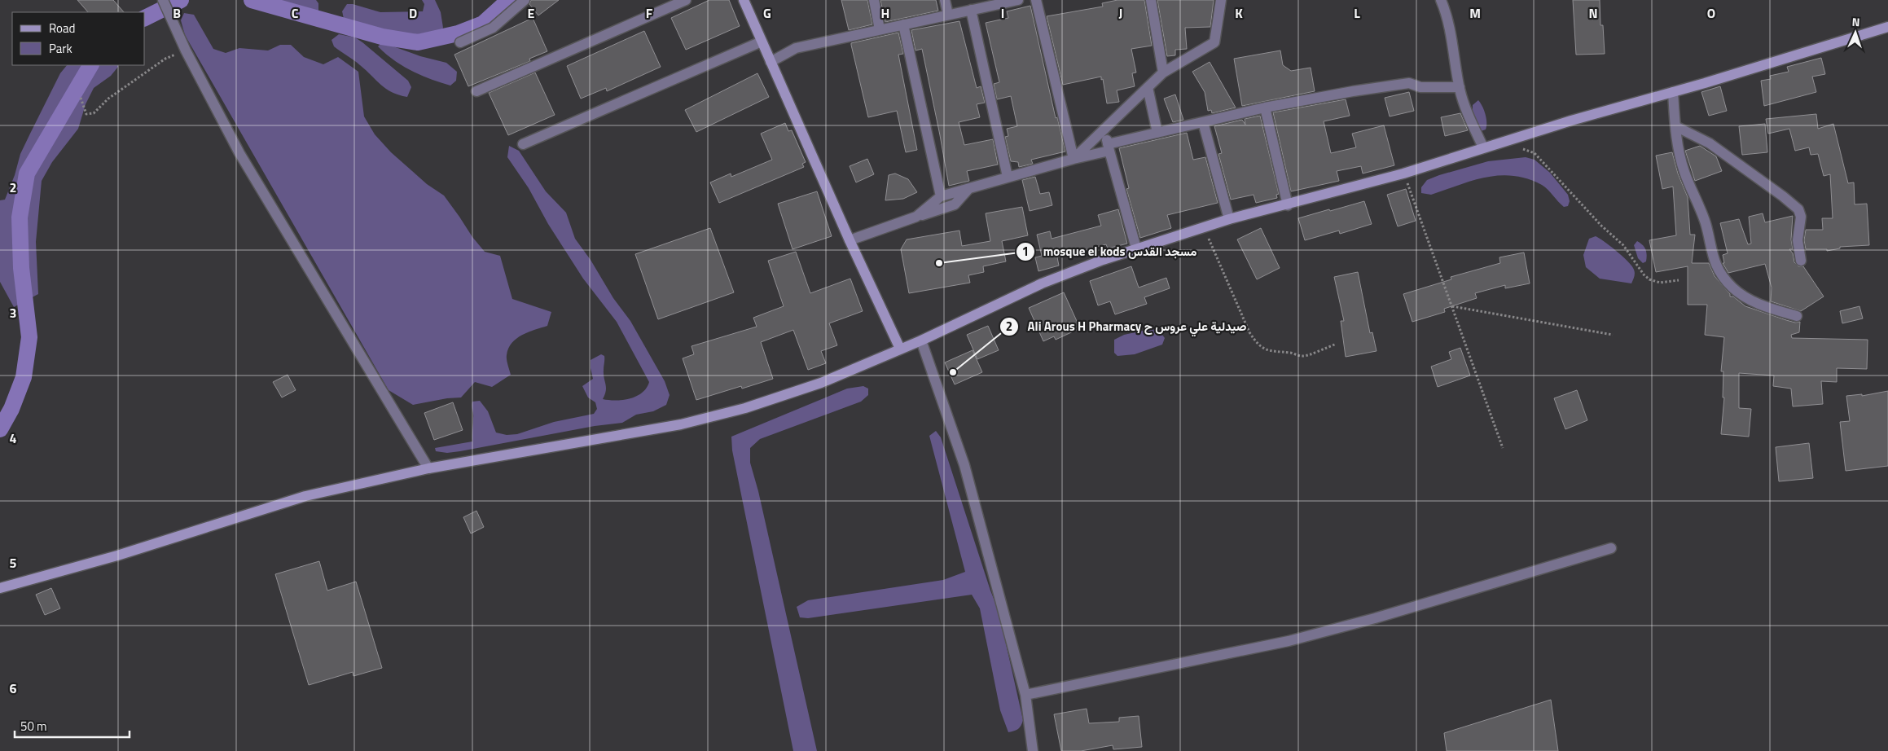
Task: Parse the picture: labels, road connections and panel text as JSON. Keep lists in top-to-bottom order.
{
  "places": ["mosque el kods مسجد القدس", "Ali Arous H Pharmacy صيدلية علي عروس ح"],
  "legend": ["Road", "Park"],
  "scale_bar": "50 m",
  "north": "top",
  "grid": {
    "columns": [
      "B",
      "C",
      "D",
      "E",
      "F",
      "G",
      "H",
      "I",
      "J",
      "K",
      "L",
      "M",
      "N",
      "O"
    ],
    "rows": [
      "2",
      "3",
      "4",
      "5",
      "6"
    ]
  }
}
